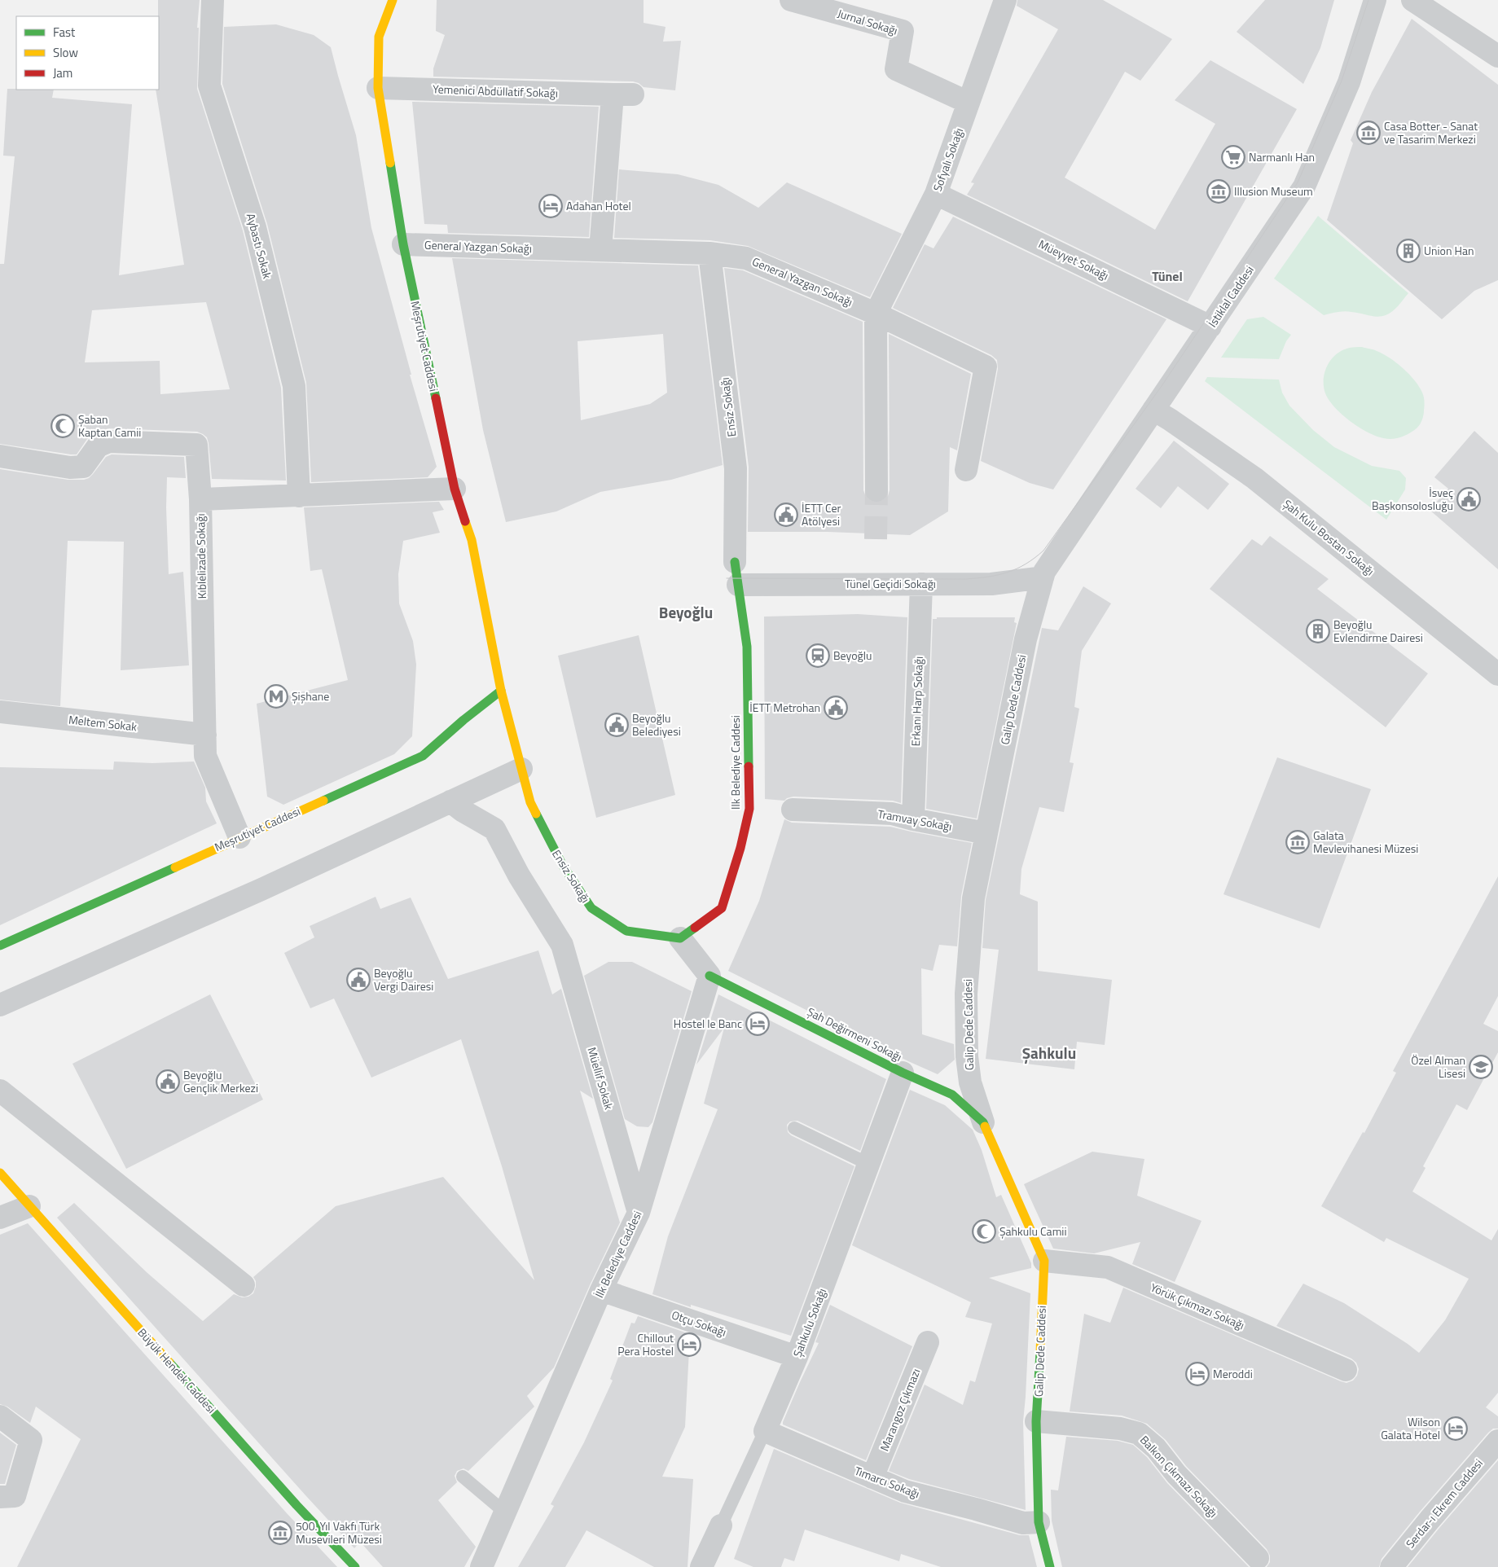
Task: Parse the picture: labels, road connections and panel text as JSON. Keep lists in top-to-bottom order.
{
  "streets": {
    "street": [
      "Jurnal Sokağı",
      "Yemenici Abdüllatif Sokağı",
      "Sofyalı Sokağı",
      "Aybastı Sokak",
      "General Yazgan Sokağı",
      "Müeyyet Sokağı",
      "İstiklal Caddesi",
      "Meşrutiyet Caddesi",
      "Ensiz Sokağı",
      "Şah Kulu Bostan Sokağı",
      "Kıblelizade Sokağı",
      "Tünel Geçidi Sokağı",
      "Galip Dede Caddesi",
      "Erkanı Harp Sokağı",
      "Meltem Sokak",
      "Ilk Belediye Caddesi",
      "Tramvay Sokağı",
      "Şah Değirmeni Sokağı",
      "Müellif Sokak",
      "İlk Belediye Caddesi",
      "Yörük Çıkmazı Sokağı",
      "Şahkulu Sokağı",
      "Otçu Sokağı",
      "Büyük Hendek Caddesi",
      "Marangoz Çıkmazı",
      "Balkon Çıkmazı Sokağı",
      "Tımarcı Sokağı",
      "Serdar-ı Ekrem Caddesi"
    ]
  },
  "crossings": [
    ["Jurnal Sokağı", "Sofyalı Sokağı"],
    ["Yemenici Abdüllatif Sokağı", "General Yazgan Sokağı"],
    ["Yemenici Abdüllatif Sokağı", "Meşrutiyet Caddesi"],
    ["Sofyalı Sokağı", "General Yazgan Sokağı"],
    ["Sofyalı Sokağı", "Müeyyet Sokağı"],
    ["Aybastı Sokak", "Kıblelizade Sokağı"],
    ["General Yazgan Sokağı", "Meşrutiyet Caddesi"],
    ["General Yazgan Sokağı", "Ensiz Sokağı"],
    ["Müeyyet Sokağı", "İstiklal Caddesi"],
    ["İstiklal Caddesi", "Şah Kulu Bostan Sokağı"],
    ["İstiklal Caddesi", "Tünel Geçidi Sokağı"],
    ["İstiklal Caddesi", "Galip Dede Caddesi"],
    ["Meşrutiyet Caddesi", "Ensiz Sokağı"],
    ["Meşrutiyet Caddesi", "Kıblelizade Sokağı"],
    ["Ensiz Sokağı", "Ilk Belediye Caddesi"],
    ["Kıblelizade Sokağı", "Meltem Sokak"],
    ["Tünel Geçidi Sokağı", "Galip Dede Caddesi"],
    ["Tünel Geçidi Sokağı", "Erkanı Harp Sokağı"],
    ["Tünel Geçidi Sokağı", "Ilk Belediye Caddesi"],
    ["Galip Dede Caddesi", "Tramvay Sokağı"],
    ["Galip Dede Caddesi", "Şah Değirmeni Sokağı"],
    ["Galip Dede Caddesi", "Yörük Çıkmazı Sokağı"],
    ["Galip Dede Caddesi", "Balkon Çıkmazı Sokağı"],
    ["Galip Dede Caddesi", "Tımarcı Sokağı"],
    ["Erkanı Harp Sokağı", "Tramvay Sokağı"],
    ["Şah Değirmeni Sokağı", "İlk Belediye Caddesi"],
    ["Şah Değirmeni Sokağı", "Şahkulu Sokağı"],
    ["Müellif Sokak", "İlk Belediye Caddesi"],
    ["İlk Belediye Caddesi", "Otçu Sokağı"],
    ["Şahkulu Sokağı", "Otçu Sokağı"],
    ["Şahkulu Sokağı", "Tımarcı Sokağı"],
    ["Marangoz Çıkmazı", "Tımarcı Sokağı"]
  ],
  "districts": ["Tünel", "Beyoğlu", "Şahkulu"],
  "places": {
    "museum": [
      "Casa Botter - Sanat ve Tasarim Merkezi",
      "Illusion Museum",
      "Galata Mevlevihanesi Müzesi",
      "500. Yıl Vakfı Türk Musevileri Müzesi"
    ],
    "supermarket": ["Narmanlı Han"],
    "hotel": [
      "Adahan Hotel",
      "Hostel le Banc",
      "Chillout Pera Hostel",
      "Meroddi",
      "Wilson Galata Hotel"
    ],
    "building": ["Union Han", "Beyoğlu Evlendirme Dairesi"],
    "mosque": ["Şaban Kaptan Camii", "Şahkulu Camii"],
    "public building": [
      "İsveç Başkonsolosluğu",
      "İETT Cer Atölyesi",
      "İETT Metrohan",
      "Beyoğlu Belediyesi",
      "Beyoğlu Vergi Dairesi",
      "Beyoğlu Gençlik Merkezi"
    ],
    "station": ["Beyoğlu"],
    "metro station": ["Şişhane"],
    "school or university": ["Özel Alman Lisesi"]
  },
  "legend": ["Fast", "Slow", "Jam"]
}
